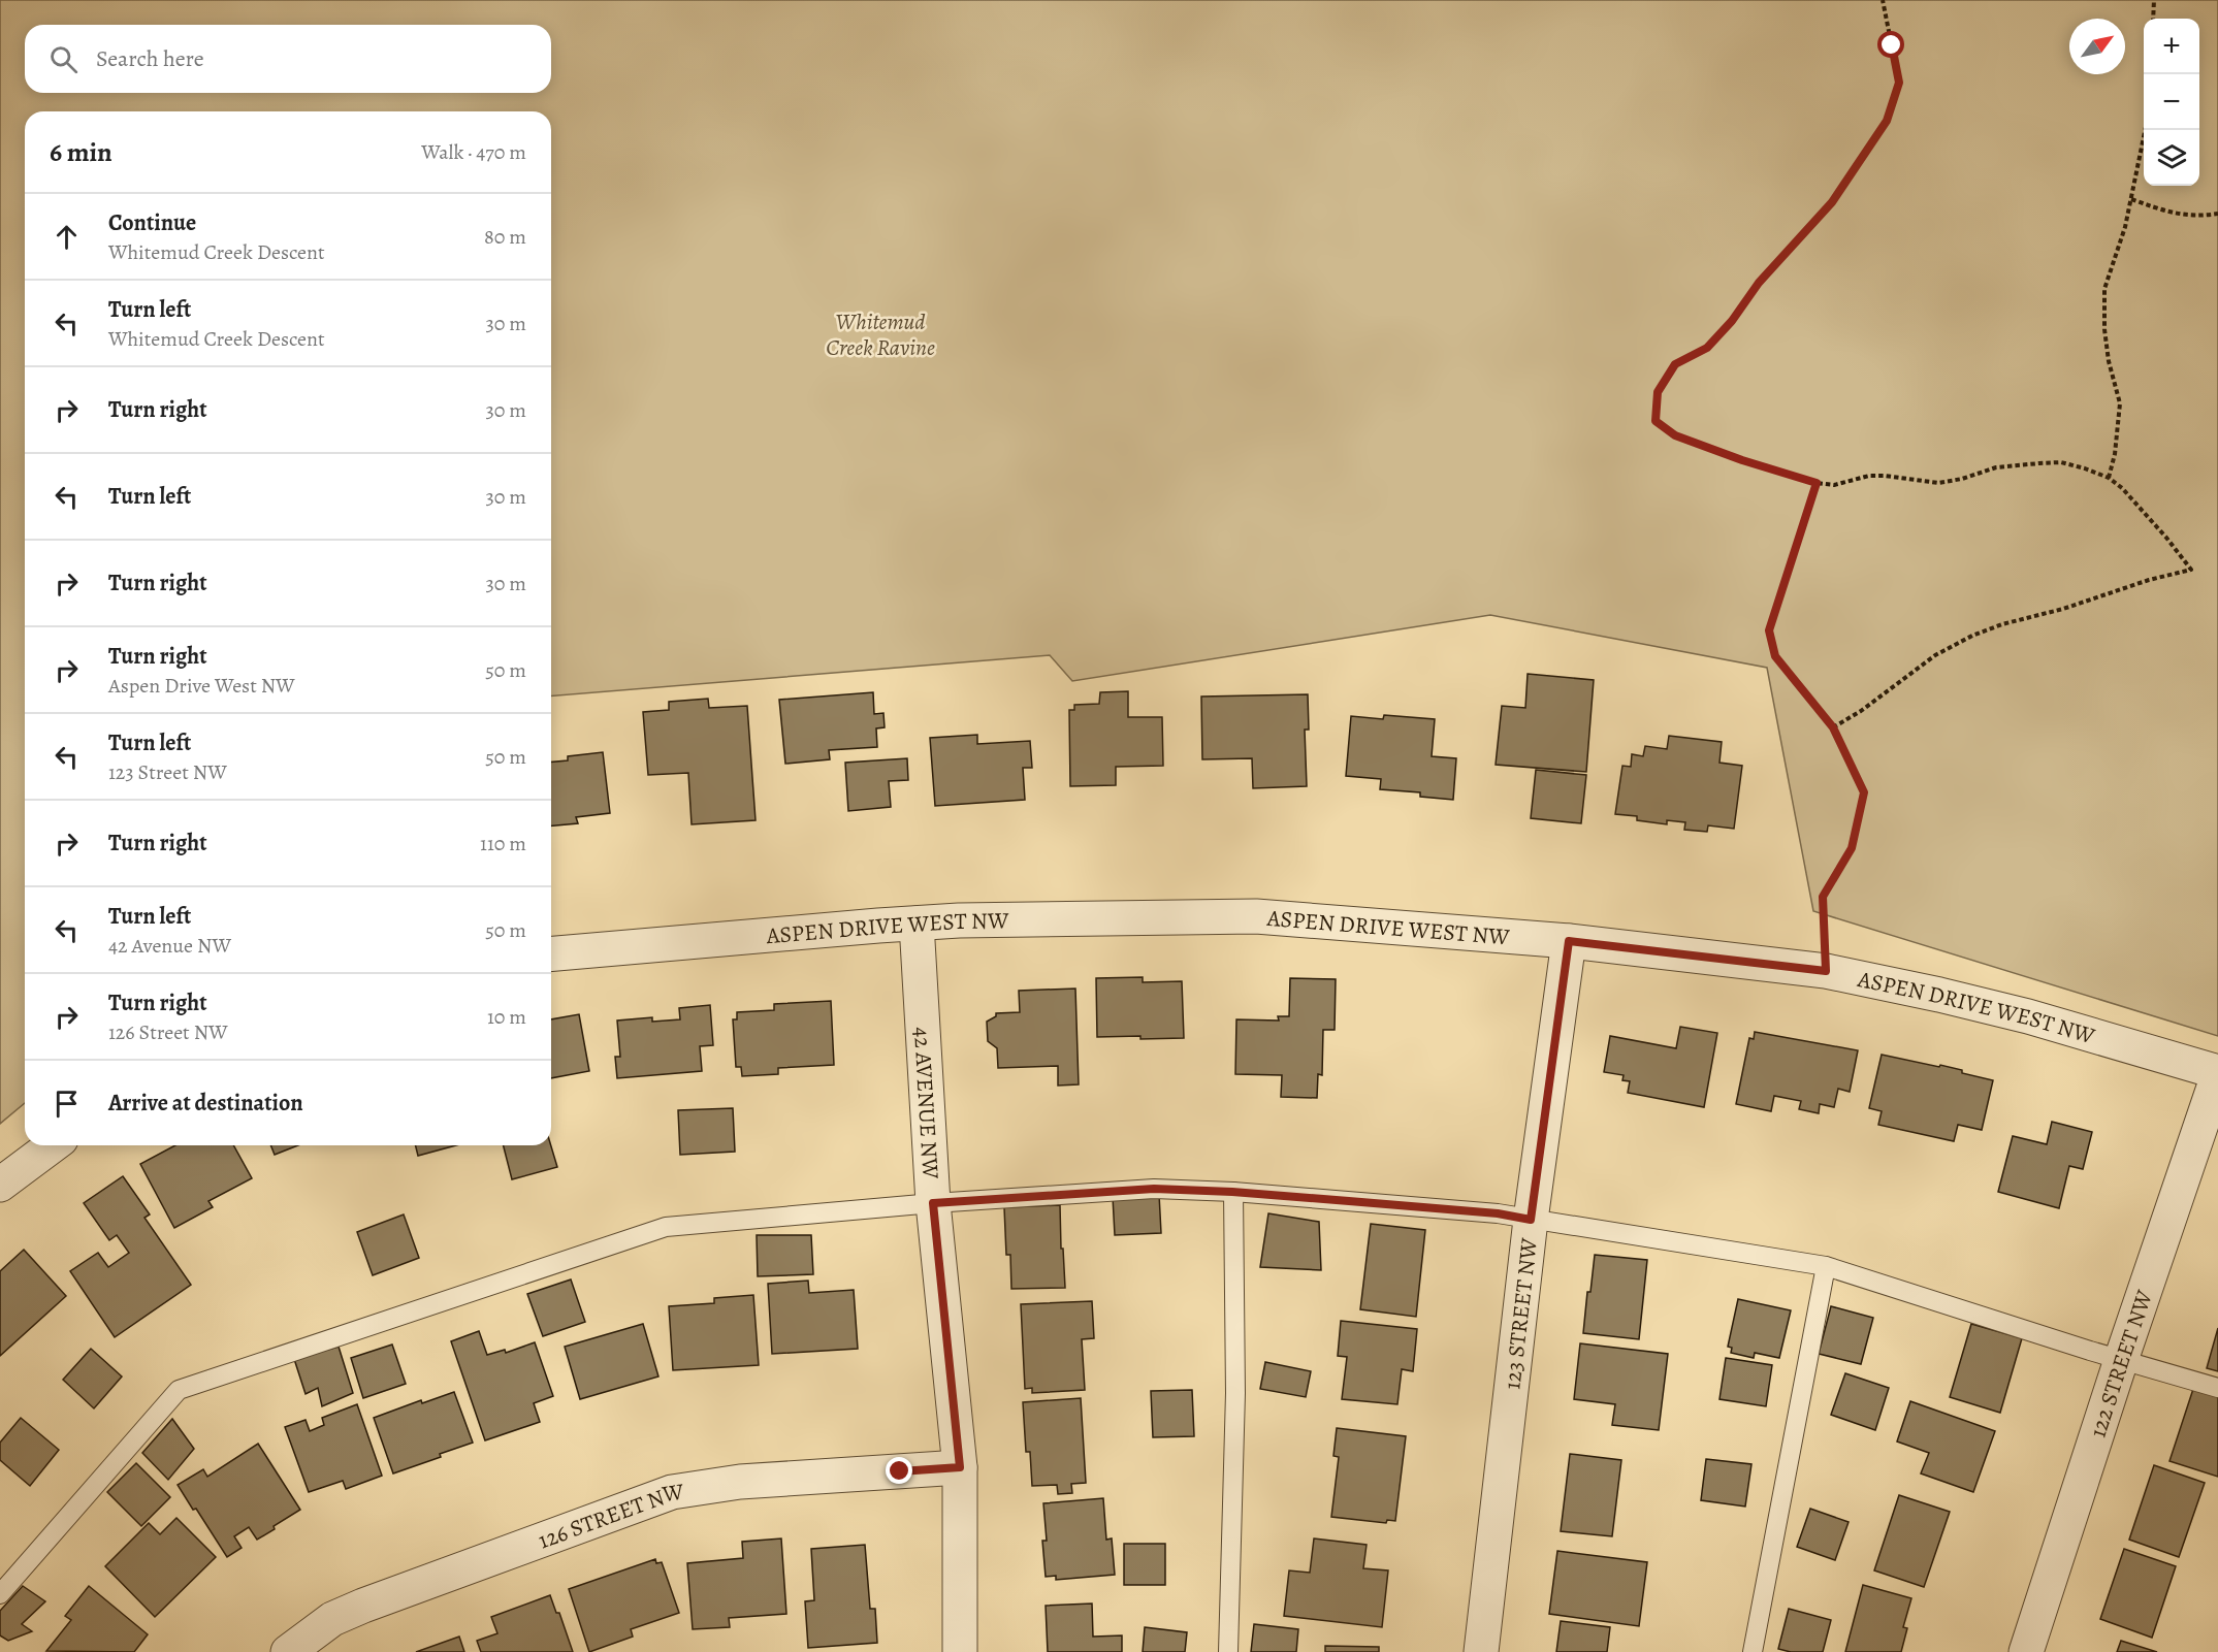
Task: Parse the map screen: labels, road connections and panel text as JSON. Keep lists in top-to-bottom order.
{
  "streets": {
    "street": [
      "ASPEN DRIVE WEST NW",
      "42 AVENUE NW",
      "123 STREET NW",
      "122 STREET NW",
      "126 STREET NW"
    ]
  },
  "crossings": [
    ["ASPEN DRIVE WEST NW", "42 AVENUE NW"],
    ["ASPEN DRIVE WEST NW", "123 STREET NW"],
    ["ASPEN DRIVE WEST NW", "122 STREET NW"],
    ["42 AVENUE NW", "126 STREET NW"]
  ],
  "parks": ["Whitemud Creek Ravine"],
  "north": "top right",
  "page": {
    "map_buttons": ["+", "−"],
    "search": "Search here",
    "heading": ["6 min", "Walk · 470 m"],
    "list": [
      ["Continue", "Whitemud Creek Descent", "80 m"],
      ["Turn left", "Whitemud Creek Descent", "30 m"],
      ["Turn right", "30 m"],
      ["Turn left", "30 m"],
      ["Turn right", "30 m"],
      ["Turn right", "Aspen Drive West NW", "50 m"],
      ["Turn left", "123 Street NW", "50 m"],
      ["Turn right", "110 m"],
      ["Turn left", "42 Avenue NW", "50 m"],
      ["Turn right", "126 Street NW", "10 m"],
      "Arrive at destination"
    ]
  }
}
